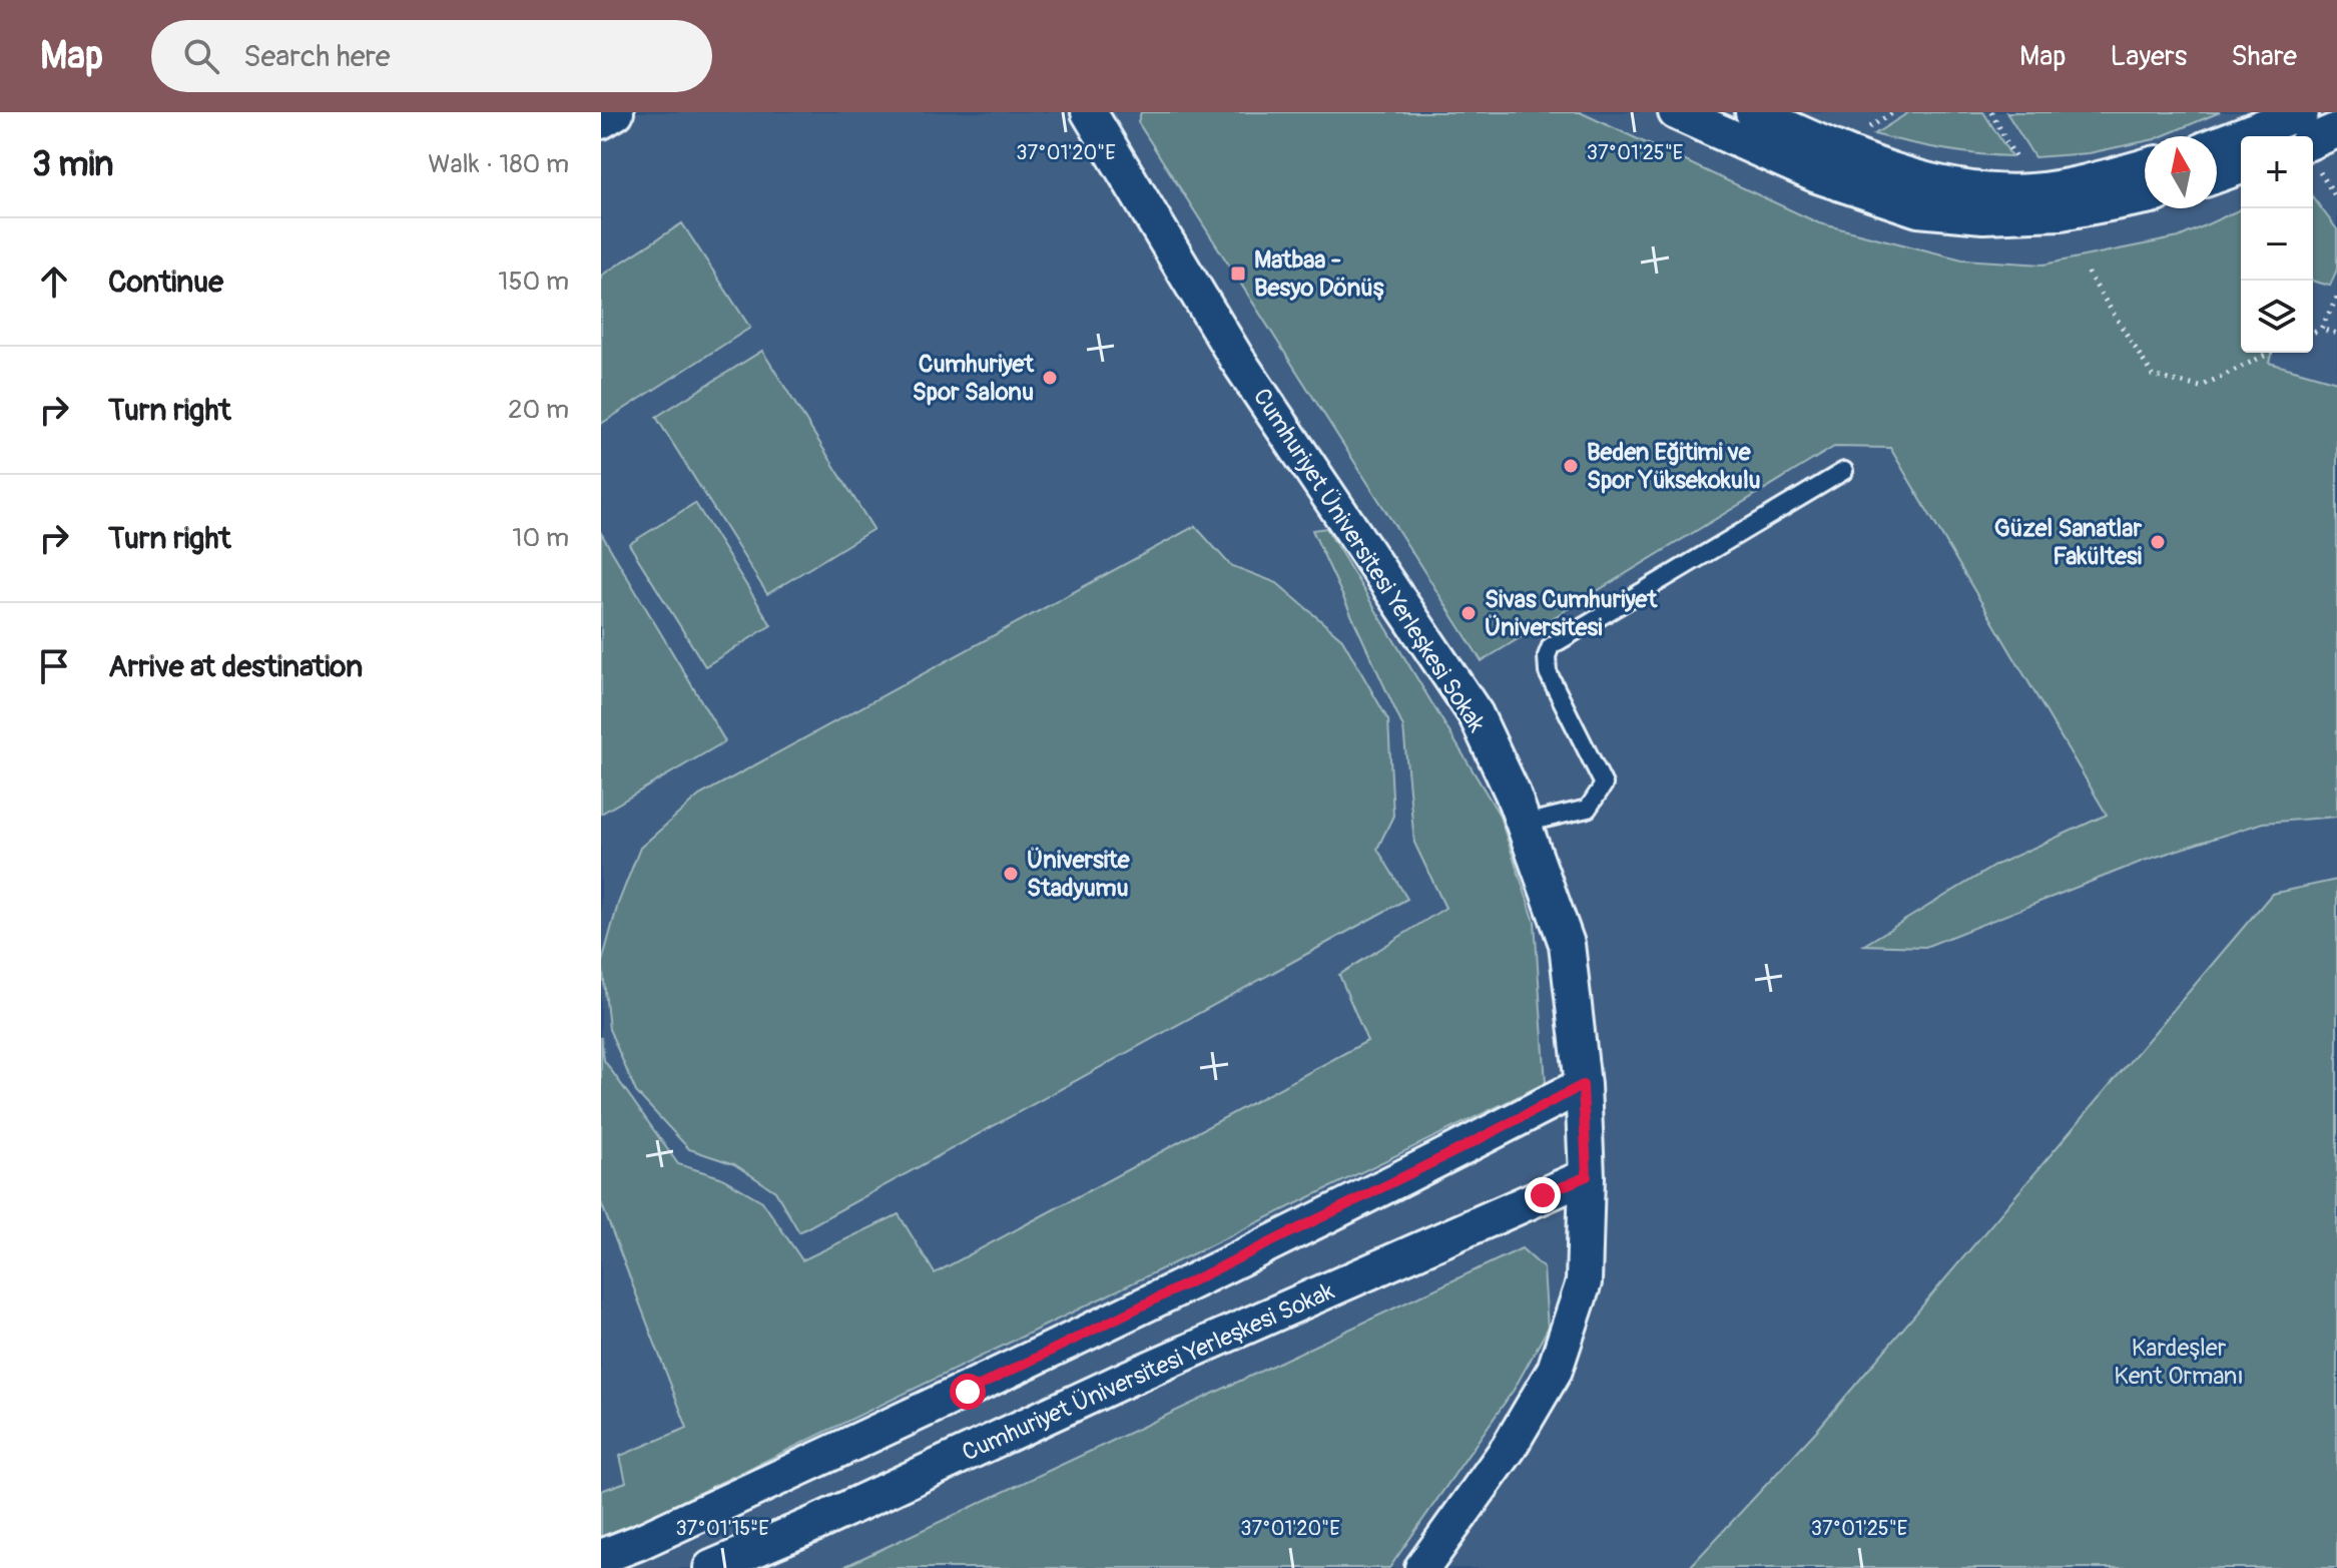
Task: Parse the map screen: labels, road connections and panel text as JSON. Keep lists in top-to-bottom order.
{
  "streets": {
    "street": ["Cumhuriyet Üniversitesi Yerleşkesi Sokak"]
  },
  "parks": ["Kardeşler Kent Ormanı"],
  "places": {
    "transit": ["Matbaa - Besyo Dönüş"],
    "other": [
      "Cumhuriyet Spor Salonu",
      "Beden Eğitimi ve Spor Yüksekokulu",
      "Güzel Sanatlar Fakültesi",
      "Sivas Cumhuriyet Üniversitesi",
      "Üniversite Stadyumu"
    ]
  },
  "north": "top",
  "page": {
    "header": "Map",
    "search": "Search here",
    "nav": ["Map", "Layers", "Share"],
    "heading": ["3 min", "Walk · 180 m"],
    "map_buttons": ["+", "−"],
    "list": [
      ["Continue", "150 m"],
      ["Turn right", "20 m"],
      ["Turn right", "10 m"],
      "Arrive at destination"
    ]
  },
  "coordinates": ["37°01'20\"E", "37°01'25\"E", "37°01'15\"E"]
}
